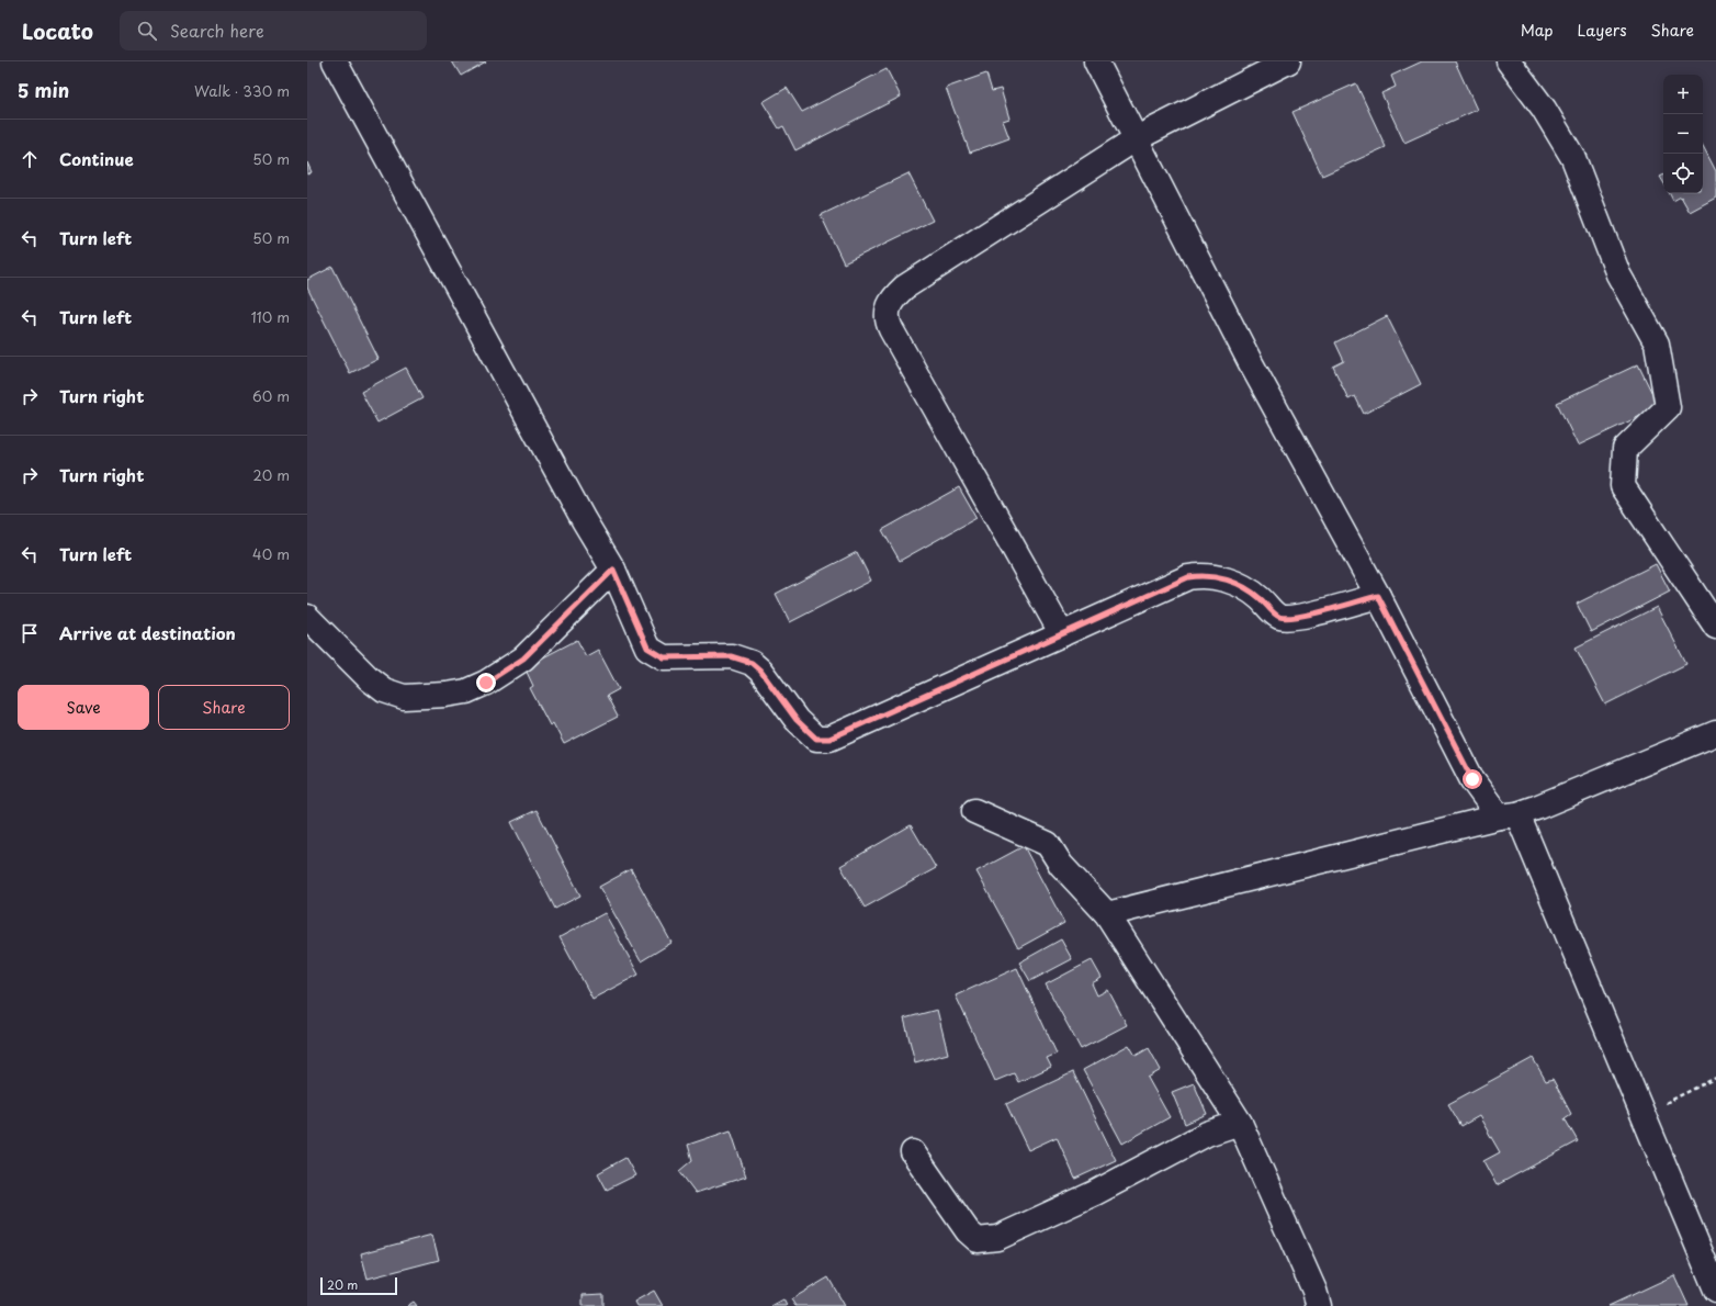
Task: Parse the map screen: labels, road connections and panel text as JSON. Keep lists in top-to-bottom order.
{
  "scale_bar": "20 m",
  "page": {
    "header": "Locato",
    "search": "Search here",
    "nav": ["Map", "Layers", "Share"],
    "heading": ["5 min", "Walk · 330 m"],
    "map_buttons": ["+", "−"],
    "list": [
      ["Continue", "50 m"],
      ["Turn left", "50 m"],
      ["Turn left", "110 m"],
      ["Turn right", "60 m"],
      ["Turn right", "20 m"],
      ["Turn left", "40 m"],
      "Arrive at destination"
    ],
    "buttons": ["Save", "Share"],
    "scale": "20 m"
  }
}
